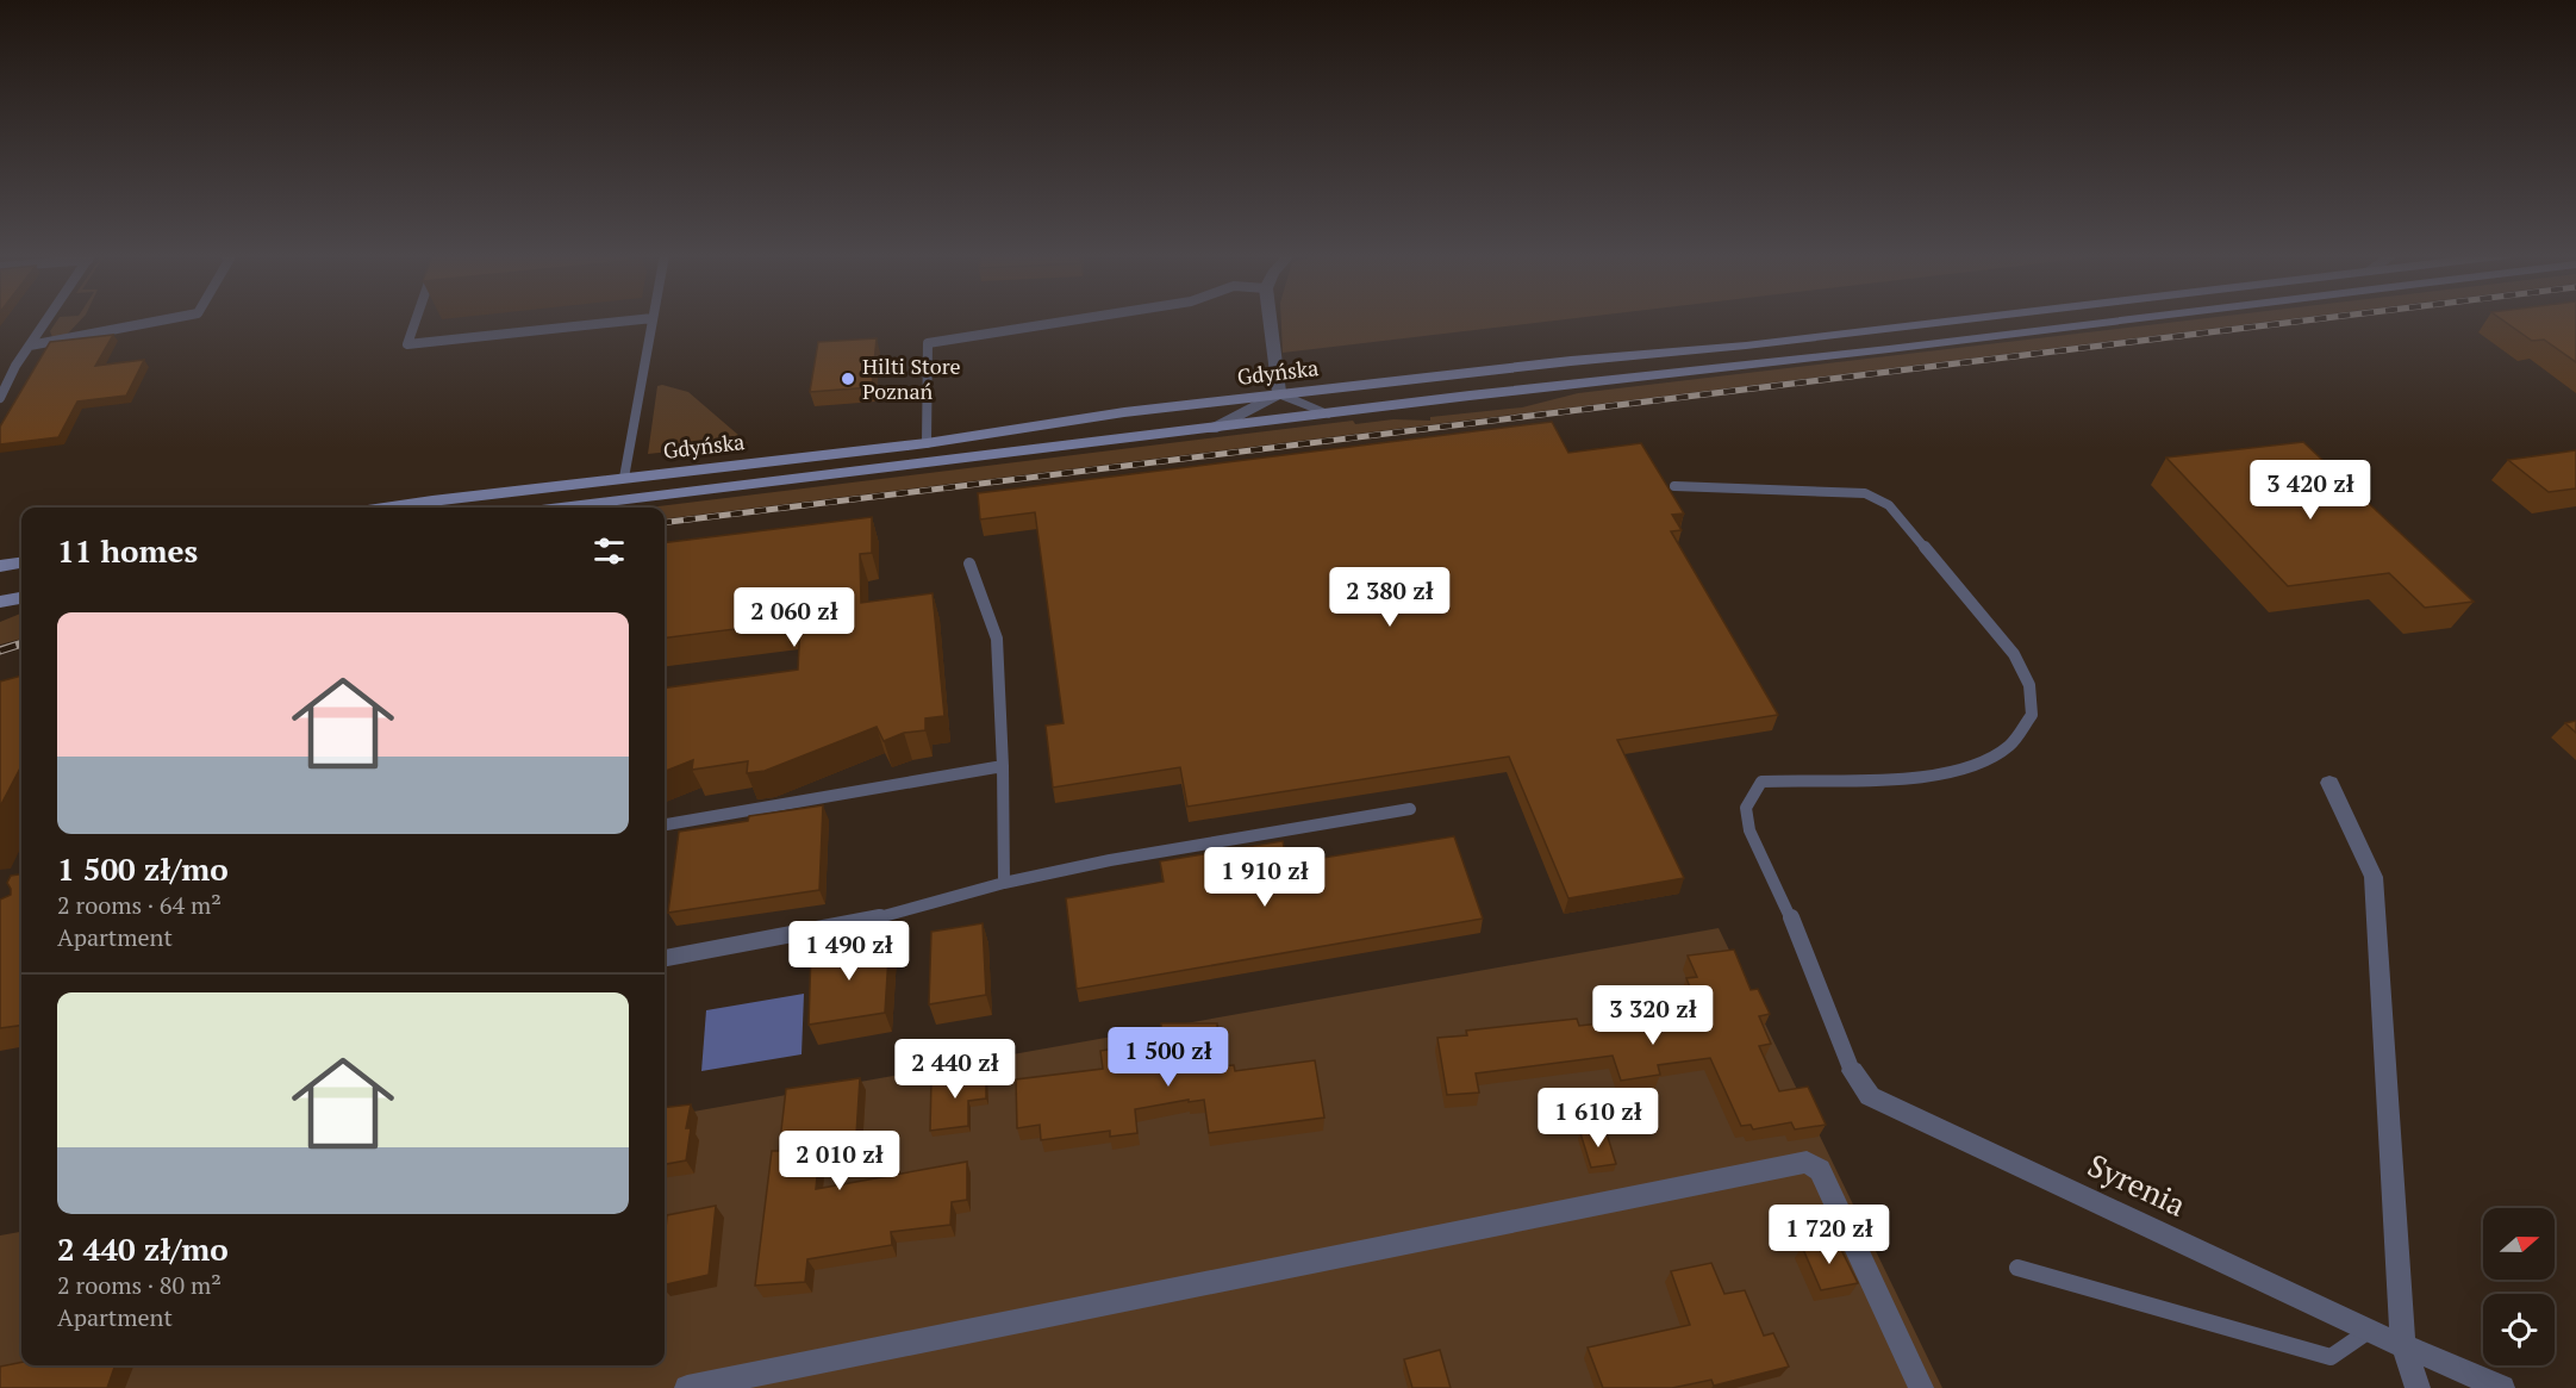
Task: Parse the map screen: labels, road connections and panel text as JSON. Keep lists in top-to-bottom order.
{
  "streets": {
    "main road": ["Gdyńska"],
    "street": ["Syrenia"]
  },
  "places": ["Hilti Store Poznań"],
  "north": "right",
  "page": {
    "price": [
      "3 420 zł",
      "2 380 zł",
      "2 060 zł",
      "1 910 zł",
      "1 490 zł",
      "3 320 zł",
      "1 500 zł",
      "2 440 zł",
      "1 610 zł",
      "2 010 zł",
      "1 720 zł"
    ],
    "heading": "11 homes",
    "list": [
      {
        "name": "1 500 zł/mo",
        "note": "2 rooms · 64 m² · Apartment"
      },
      {
        "name": "2 440 zł/mo",
        "note": "2 rooms · 80 m² · Apartment"
      }
    ]
  }
}
